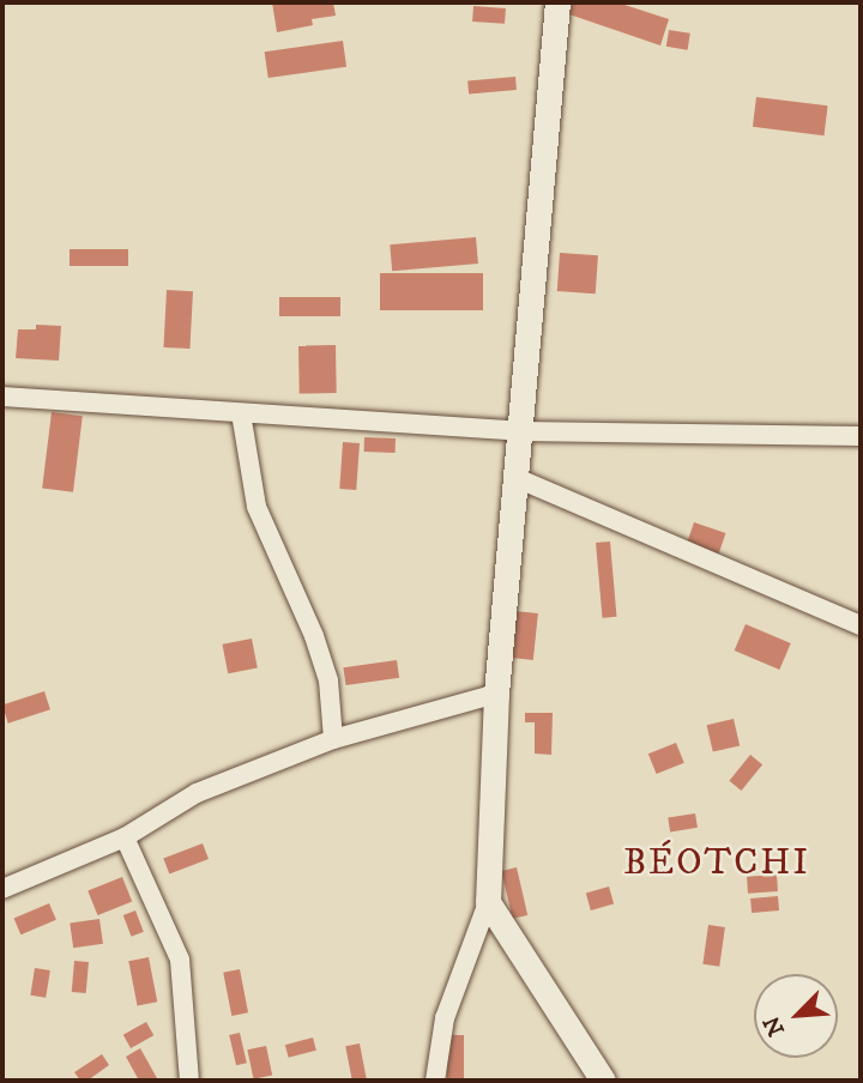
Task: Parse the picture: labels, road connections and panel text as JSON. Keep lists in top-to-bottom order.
{
  "districts": ["BÉOTCHI"],
  "north": "bottom left"
}
